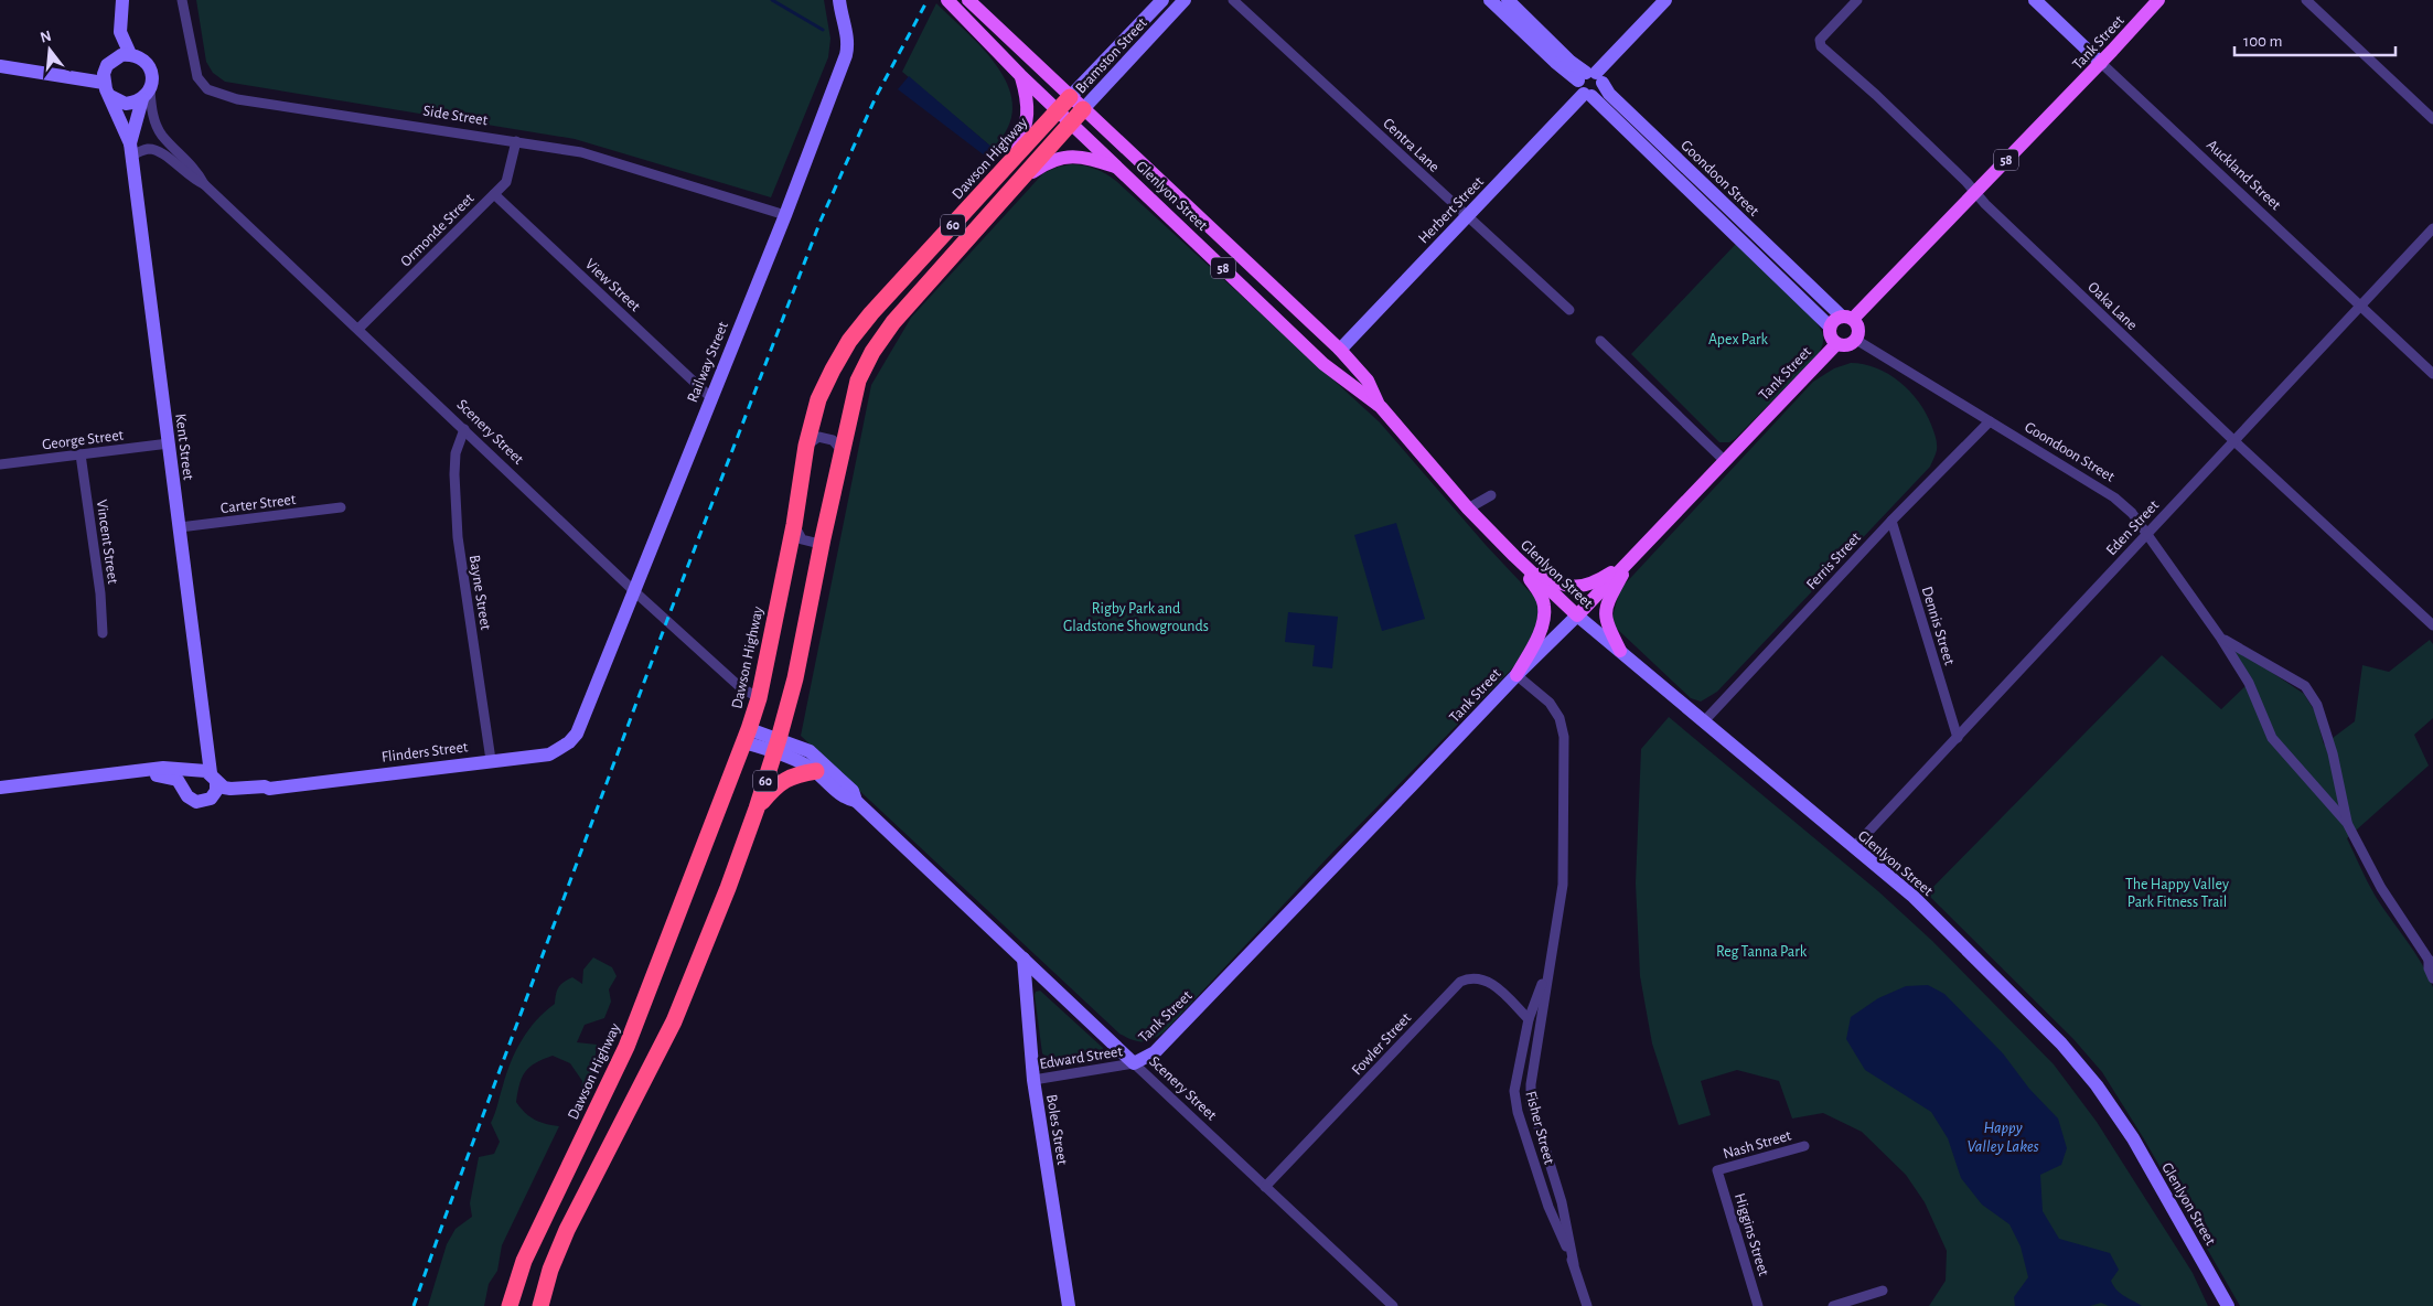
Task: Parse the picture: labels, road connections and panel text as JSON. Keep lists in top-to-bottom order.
{
  "streets": {
    "highway": ["Dawson Highway", "60"],
    "main road": ["Tank Street", "58", "Glenlyon Street"],
    "street": [
      "Bramston Street",
      "Side Street",
      "Centra Lane",
      "Auckland Street",
      "Goondoon Street",
      "Herbert Street",
      "Ormonde Street",
      "View Street",
      "Oaka Lane",
      "Railway Street",
      "Scenery Street",
      "George Street",
      "Kent Street",
      "Carter Street",
      "Eden Street",
      "Vincent Street",
      "Ferris Street",
      "Bayne Street",
      "Dennis Street",
      "Flinders Street",
      "Fowler Street",
      "Edward Street",
      "Fisher Street",
      "Boles Street",
      "Nash Street",
      "Higgins Street"
    ]
  },
  "crossings": [
    ["Tank Street", "58"],
    ["Tank Street", "Auckland Street"],
    ["Tank Street", "Goondoon Street"],
    ["Tank Street", "Glenlyon Street"],
    ["Tank Street", "Oaka Lane"],
    ["Tank Street", "Scenery Street"],
    ["Tank Street", "Edward Street"],
    ["Tank Street", "Fisher Street"],
    ["Bramston Street", "Dawson Highway"],
    ["Bramston Street", "Glenlyon Street"],
    ["Bramston Street", "60"],
    ["Side Street", "Ormonde Street"],
    ["Side Street", "Railway Street"],
    ["Centra Lane", "Herbert Street"],
    ["Dawson Highway", "Glenlyon Street"],
    ["Dawson Highway", "Scenery Street"],
    ["58", "Goondoon Street"],
    ["Auckland Street", "Eden Street"],
    ["Goondoon Street", "Herbert Street"],
    ["Goondoon Street", "Eden Street"],
    ["Goondoon Street", "Ferris Street"],
    ["Glenlyon Street", "Herbert Street"],
    ["Glenlyon Street", "60"],
    ["Glenlyon Street", "Eden Street"],
    ["Glenlyon Street", "Ferris Street"],
    ["60", "Scenery Street"],
    ["Ormonde Street", "View Street"],
    ["Ormonde Street", "Scenery Street"],
    ["View Street", "Railway Street"],
    ["Oaka Lane", "Eden Street"],
    ["Railway Street", "Scenery Street"],
    ["Railway Street", "Flinders Street"],
    ["Scenery Street", "Kent Street"],
    ["Scenery Street", "Bayne Street"],
    ["Scenery Street", "Fowler Street"],
    ["Scenery Street", "Edward Street"],
    ["Scenery Street", "Boles Street"],
    ["George Street", "Kent Street"],
    ["George Street", "Vincent Street"],
    ["Kent Street", "Carter Street"],
    ["Kent Street", "Flinders Street"],
    ["Eden Street", "Dennis Street"],
    ["Ferris Street", "Dennis Street"],
    ["Bayne Street", "Flinders Street"],
    ["Fowler Street", "Fisher Street"],
    ["Edward Street", "Boles Street"],
    ["Nash Street", "Higgins Street"]
  ],
  "water": ["Happy Valley Lakes"],
  "parks": [
    "Apex Park",
    "Rigby Park and Gladstone Showgrounds",
    "The Happy Valley Park Fitness Trail",
    "Reg Tanna Park"
  ],
  "scale_bar": "100 m",
  "north": "top"
}
